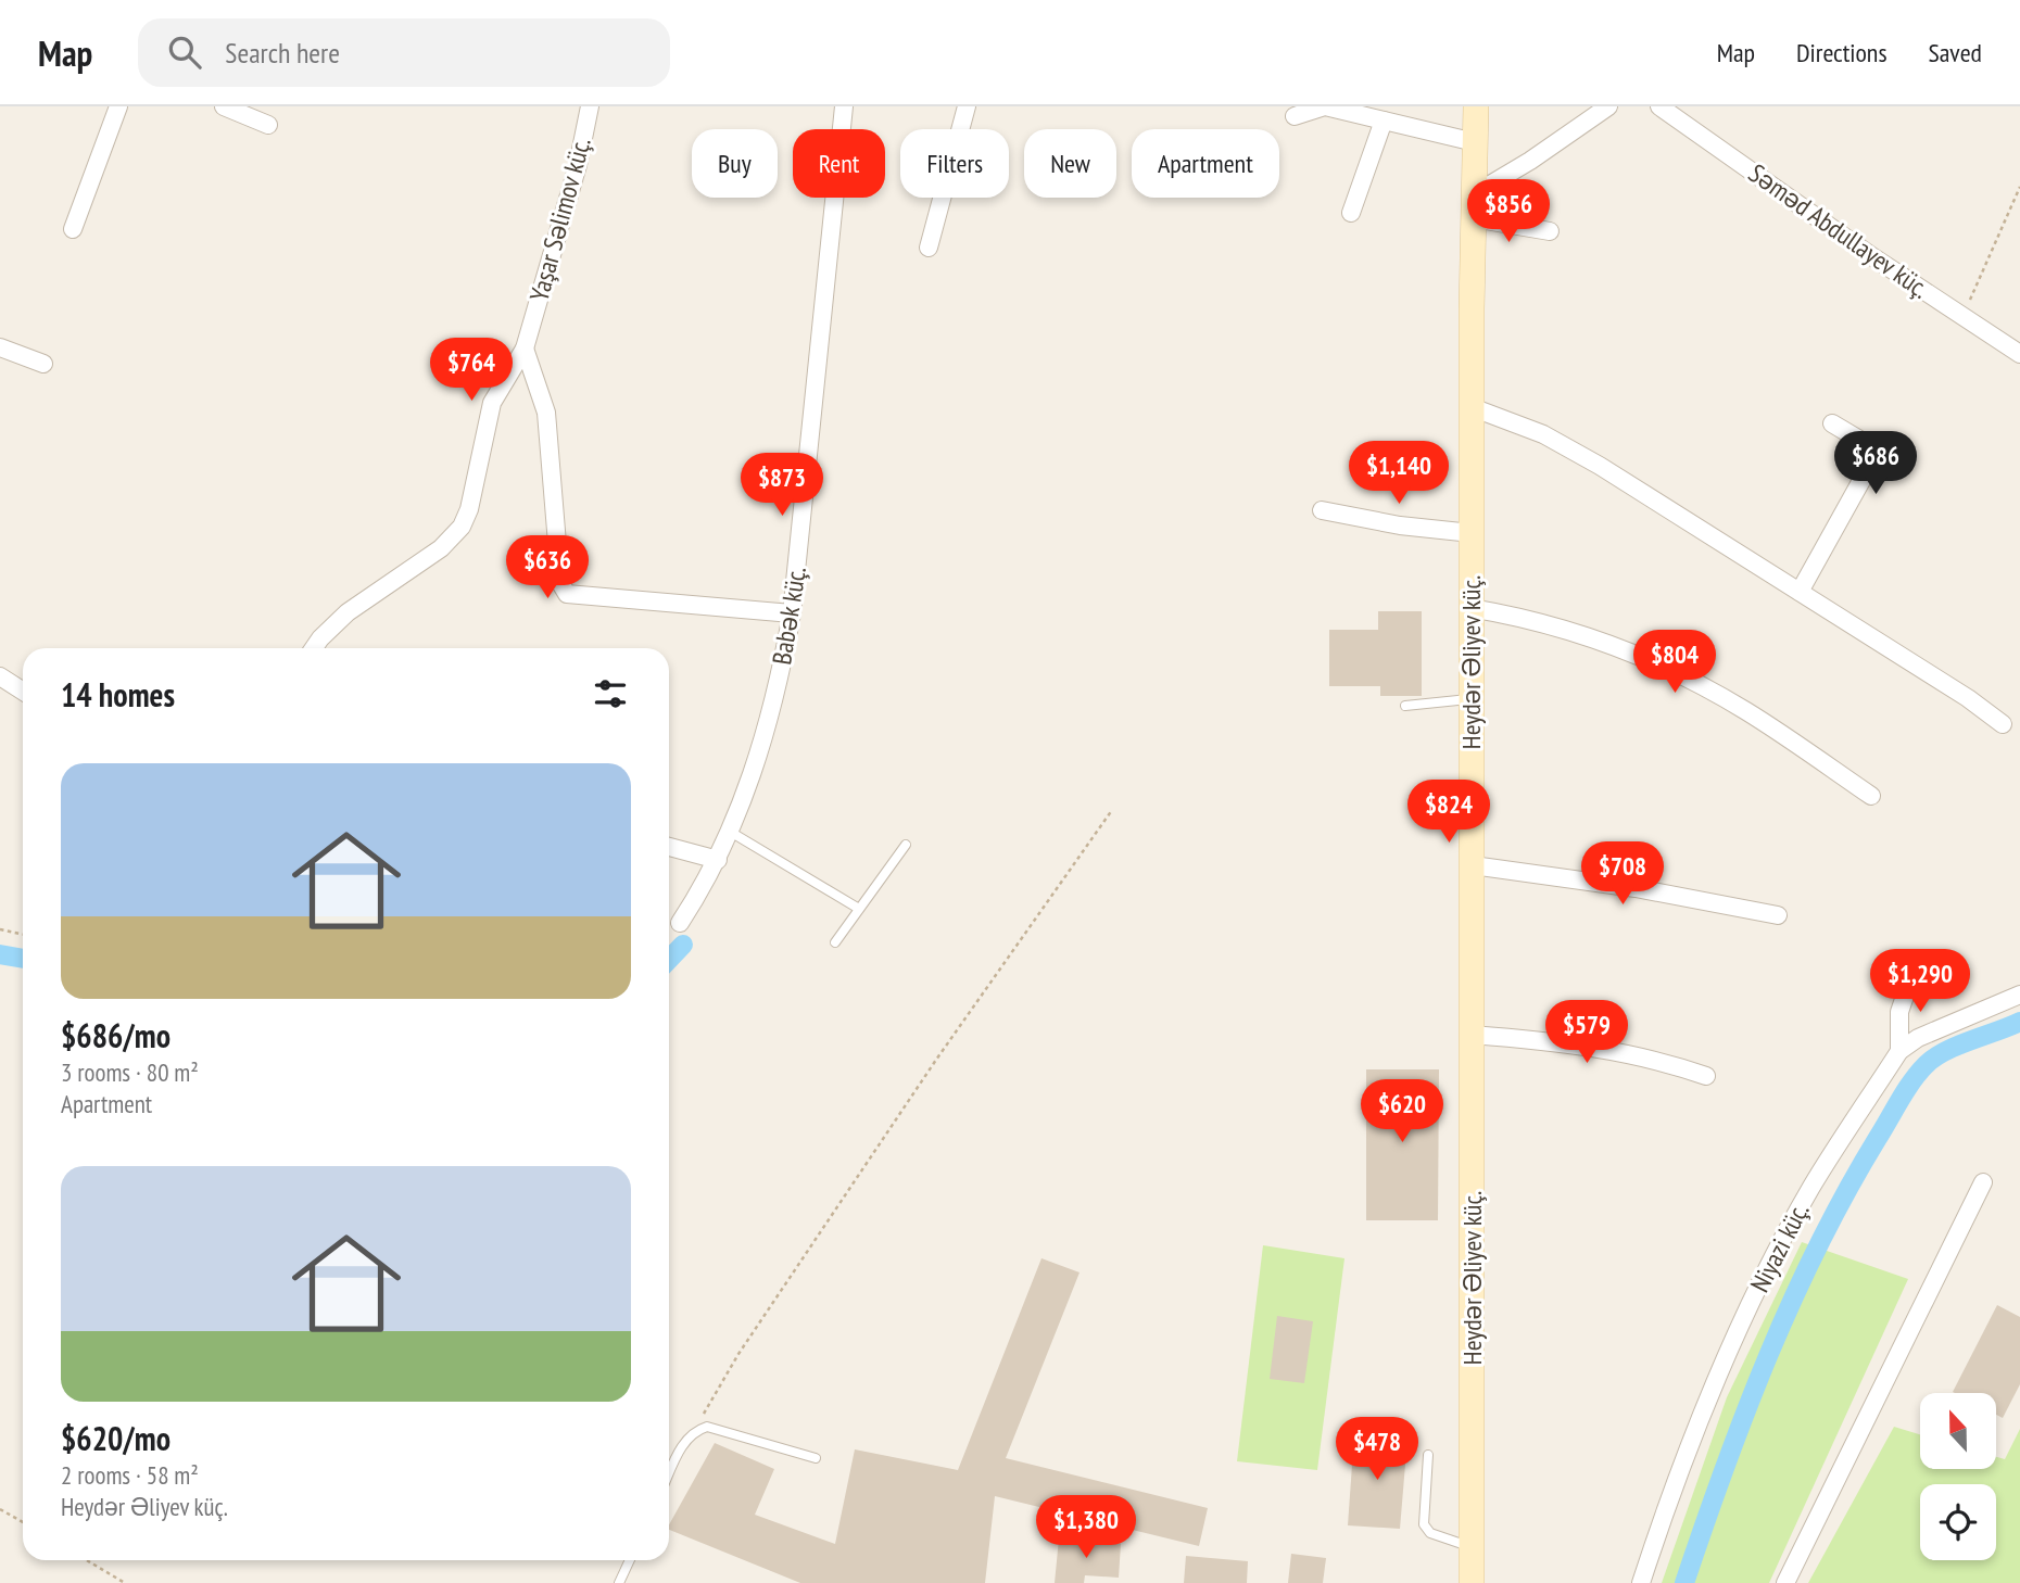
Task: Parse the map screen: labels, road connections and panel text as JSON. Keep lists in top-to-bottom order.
{
  "streets": {
    "main road": ["Heydər Əliyev küç."],
    "street": [
      "Yaşar Səlimov küç.",
      "Səməd Abdullayev küç.",
      "Babək küç.",
      "Niyazi küç."
    ]
  },
  "north": "top",
  "page": {
    "header": "Map",
    "search": "Search here",
    "nav": ["Map", "Directions", "Saved"],
    "chip": [
      "Buy",
      "Rent",
      "Filters",
      "New",
      "Apartment"
    ],
    "price": [
      "$856",
      "$764",
      "$686",
      "$1,140",
      "$873",
      "$636",
      "$804",
      "$824",
      "$708",
      "$1,290",
      "$579",
      "$620",
      "$478",
      "$1,380"
    ],
    "heading": "14 homes",
    "list": [
      {
        "name": "$686/mo",
        "note": "3 rooms · 80 m² · Apartment"
      },
      {
        "name": "$620/mo",
        "note": "2 rooms · 58 m² · Heydər Əliyev küç."
      }
    ]
  }
}
